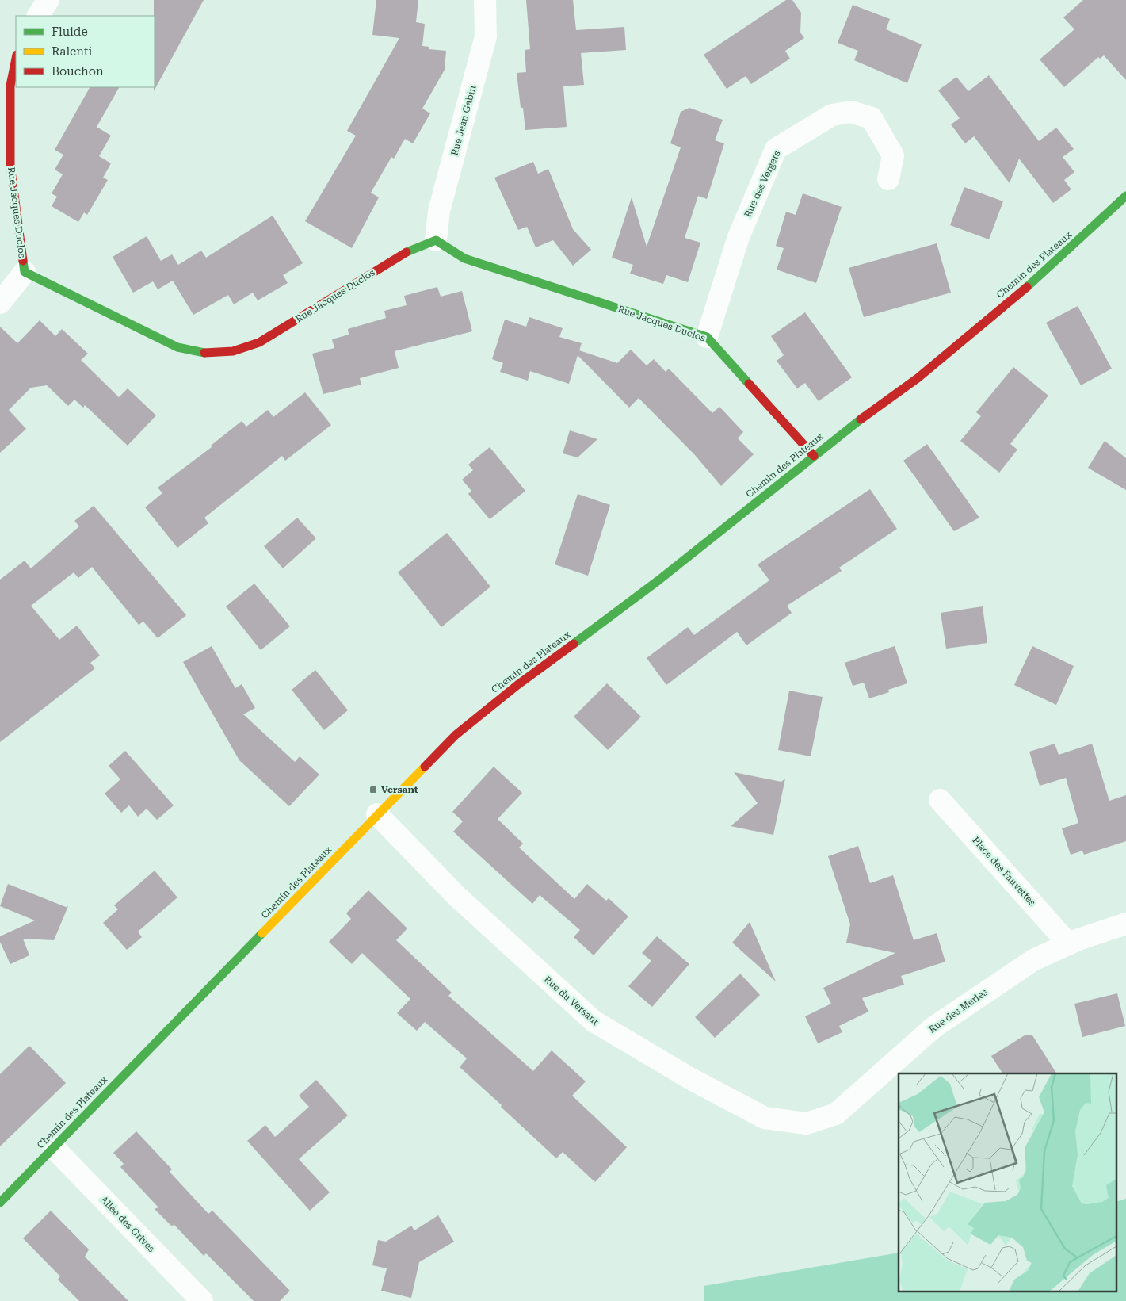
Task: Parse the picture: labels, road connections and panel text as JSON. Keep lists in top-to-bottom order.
{
  "streets": {
    "street": [
      "Rue Jean Gabin",
      "Rue des Vergers",
      "Rue Jacques Duclos",
      "Chemin des Plateaux",
      "Place des Fauvettes",
      "Rue du Versant",
      "Rue des Merles",
      "Allée des Grives"
    ]
  },
  "crossings": [
    ["Rue Jean Gabin", "Rue Jacques Duclos"],
    ["Rue des Vergers", "Rue Jacques Duclos"],
    ["Rue Jacques Duclos", "Chemin des Plateaux"],
    ["Chemin des Plateaux", "Rue du Versant"],
    ["Chemin des Plateaux", "Allée des Grives"],
    ["Place des Fauvettes", "Rue des Merles"],
    ["Rue du Versant", "Rue des Merles"]
  ],
  "places": {
    "transit": ["Versant"]
  },
  "legend": ["Fluide", "Ralenti", "Bouchon"]
}
